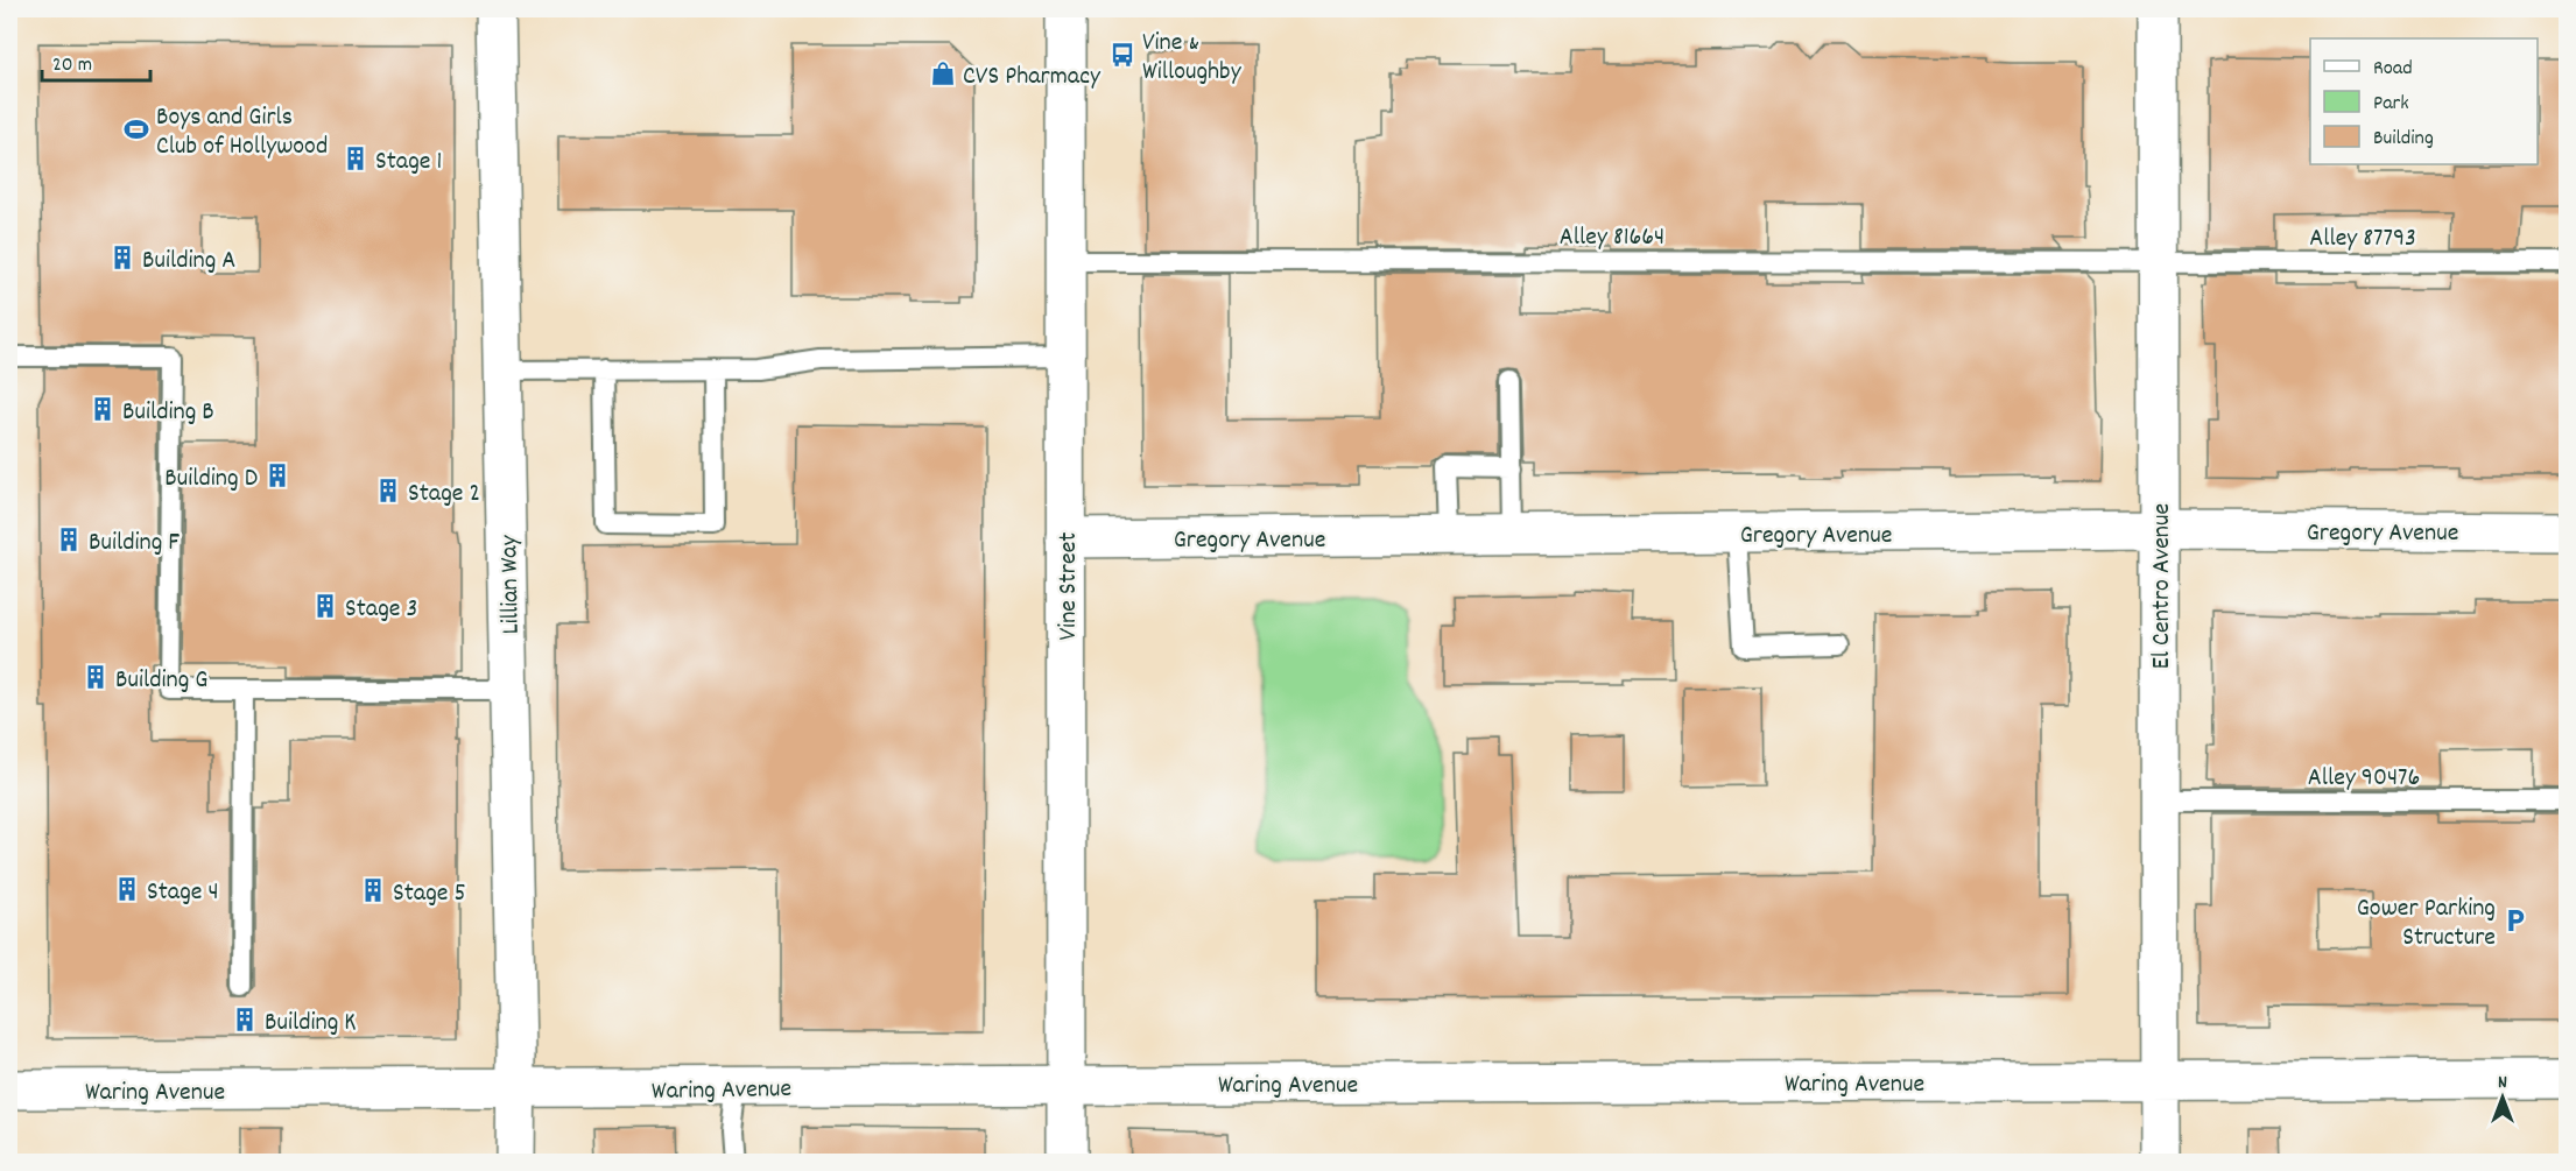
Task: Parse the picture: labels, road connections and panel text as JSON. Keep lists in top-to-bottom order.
{
  "streets": {
    "street": [
      "Gregory Avenue",
      "Lillian Way",
      "Vine Street",
      "El Centro Avenue",
      "Waring Avenue"
    ],
    "lane": ["Alley 81664", "Alley 87793", "Alley 90476"]
  },
  "crossings": [
    ["Alley 81664", "Alley 87793"],
    ["Alley 81664", "Vine Street"],
    ["Alley 81664", "El Centro Avenue"],
    ["Alley 87793", "El Centro Avenue"],
    ["Gregory Avenue", "Vine Street"],
    ["Gregory Avenue", "El Centro Avenue"],
    ["Lillian Way", "Waring Avenue"],
    ["Vine Street", "Waring Avenue"],
    ["El Centro Avenue", "Alley 90476"],
    ["El Centro Avenue", "Waring Avenue"]
  ],
  "places": {
    "bus stop": ["Vine & Willoughby"],
    "shop": ["CVS Pharmacy"],
    "sports": ["Boys and Girls Club of Hollywood"],
    "building": [
      "Stage 1",
      "Building A",
      "Building B",
      "Building D",
      "Stage 2",
      "Building F",
      "Stage 3",
      "Building G",
      "Stage 4",
      "Stage 5",
      "Building K"
    ],
    "parking": ["Gower Parking Structure"]
  },
  "legend": ["Road", "Park", "Building"],
  "scale_bar": "20 m",
  "north": "top"
}
